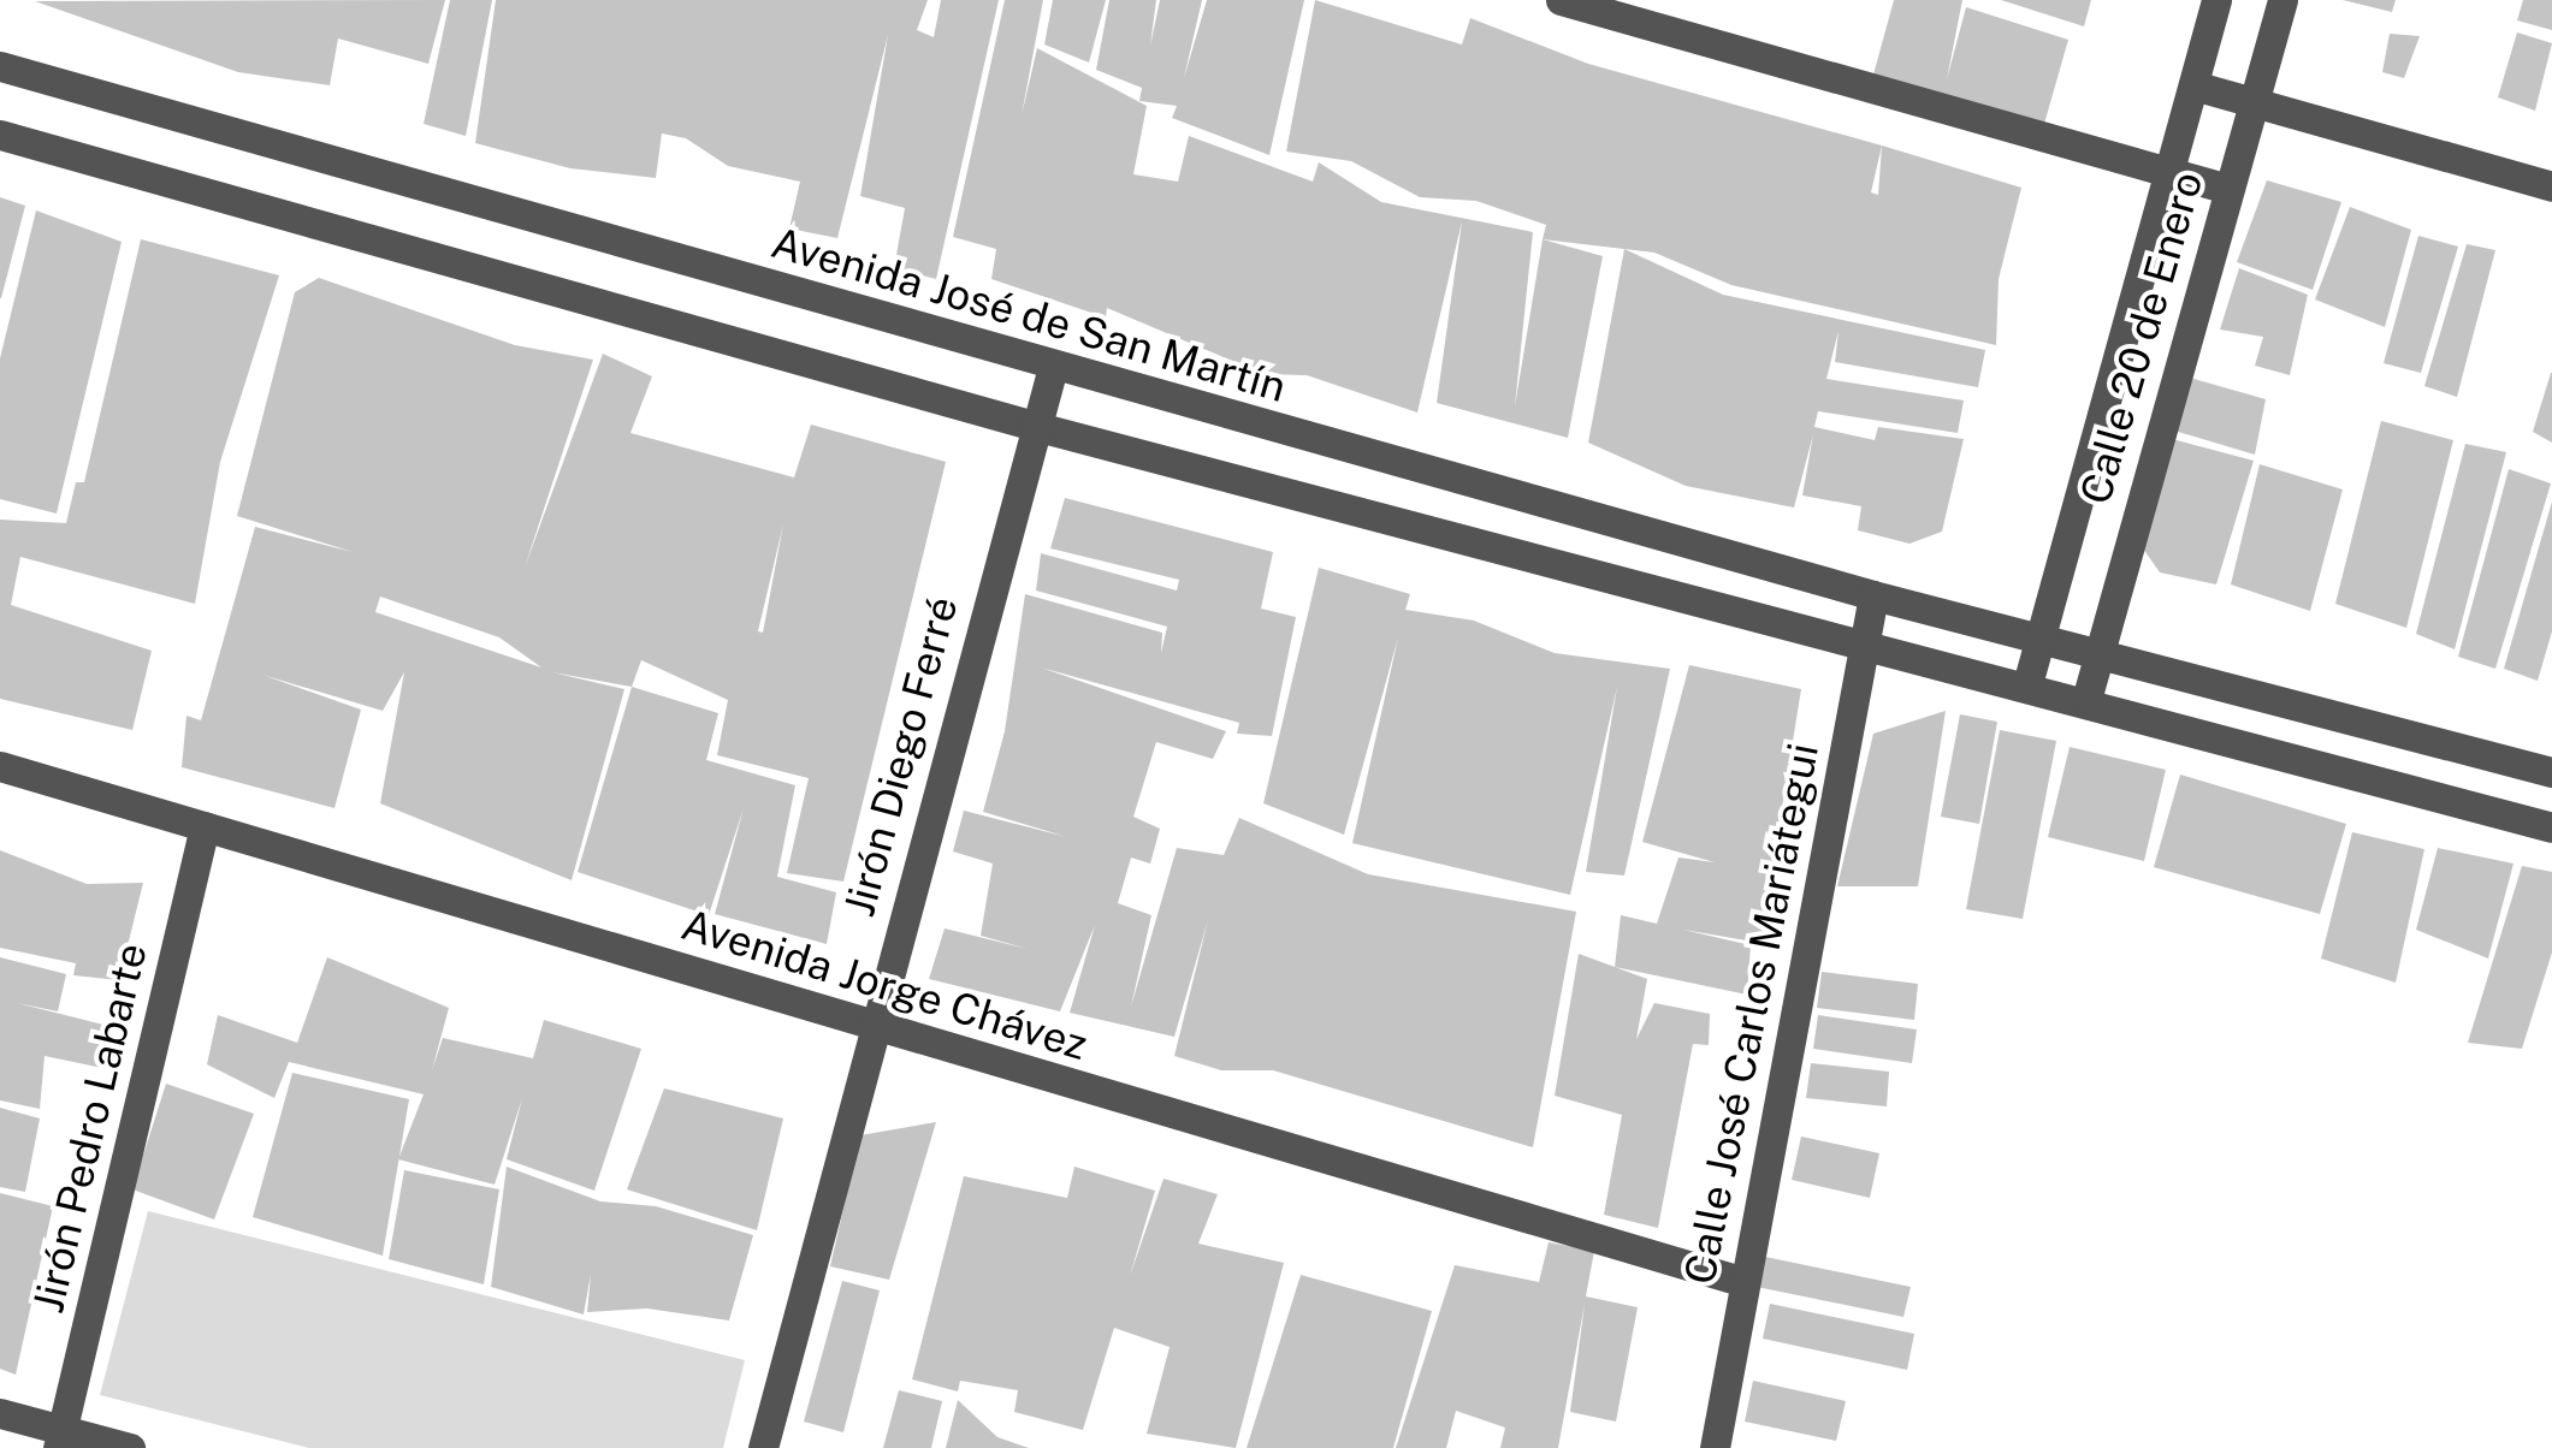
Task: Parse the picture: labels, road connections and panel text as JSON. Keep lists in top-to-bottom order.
{
  "streets": {
    "street": [
      "Avenida José de San Martín",
      "Calle 20 de Enero",
      "Jirón Diego Ferré",
      "Avenida Jorge Chávez",
      "Calle José Carlos Mariátegui",
      "Jirón Pedro Labarte"
    ]
  },
  "crossings": [
    ["Avenida José de San Martín", "Calle 20 de Enero"],
    ["Avenida José de San Martín", "Jirón Diego Ferré"],
    ["Avenida José de San Martín", "Calle José Carlos Mariátegui"],
    ["Jirón Diego Ferré", "Avenida Jorge Chávez"],
    ["Avenida Jorge Chávez", "Calle José Carlos Mariátegui"],
    ["Avenida Jorge Chávez", "Jirón Pedro Labarte"]
  ]
}
